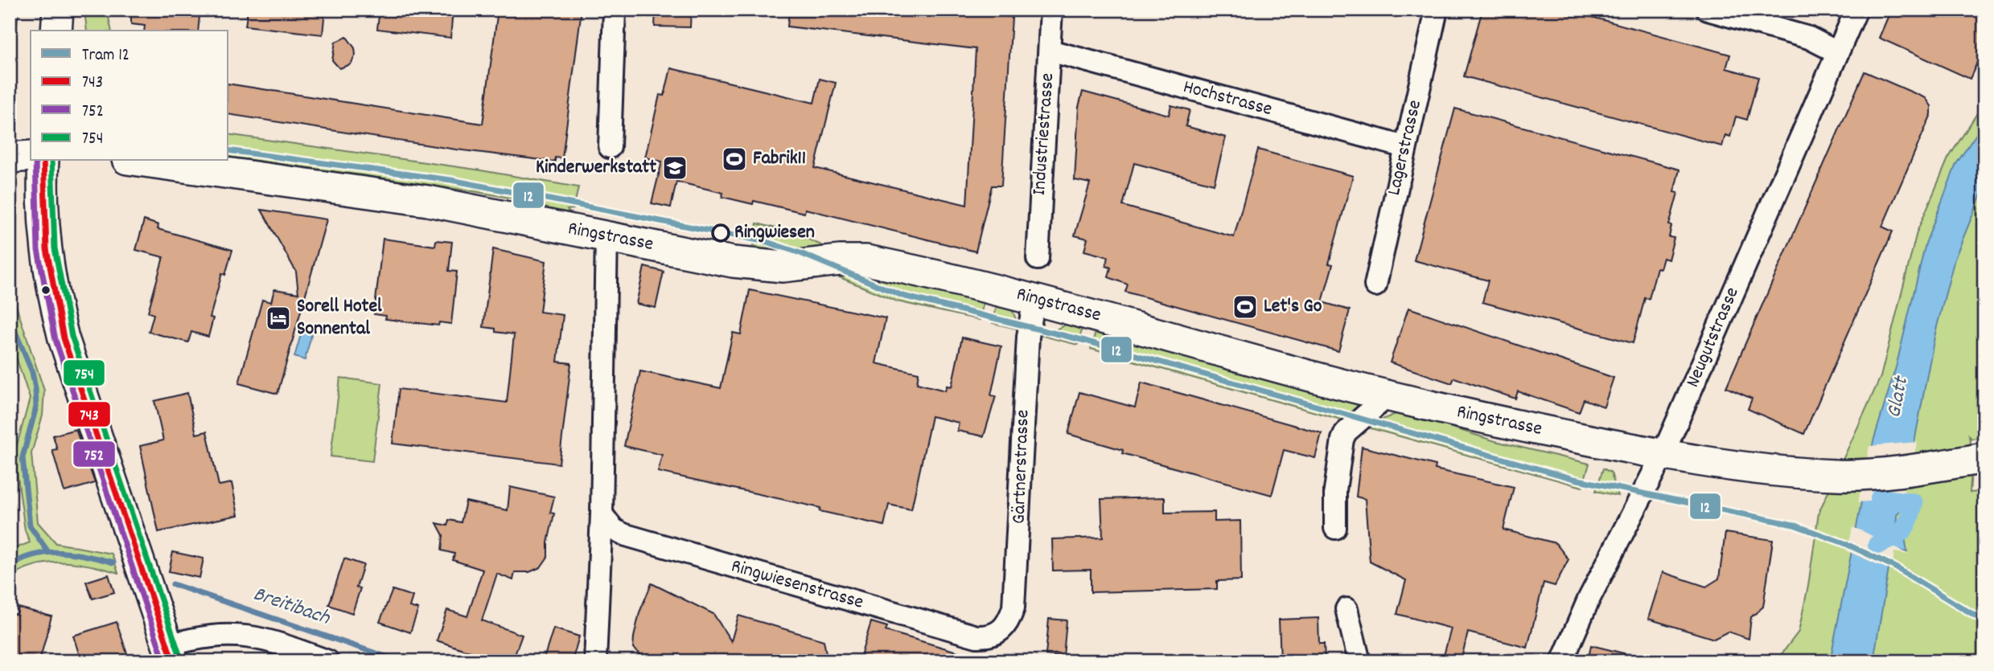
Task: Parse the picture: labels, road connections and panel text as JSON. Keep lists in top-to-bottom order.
{
  "streets": {
    "main road": ["Ringstrasse"],
    "street": [
      "Hochstrasse",
      "Industriestrasse",
      "Lagerstrasse",
      "Neugutstrasse",
      "Gärtnerstrasse",
      "Ringwiesenstrasse"
    ]
  },
  "crossings": [
    ["Hochstrasse", "Industriestrasse"],
    ["Hochstrasse", "Lagerstrasse"],
    ["Ringstrasse", "Neugutstrasse"],
    ["Ringstrasse", "Gärtnerstrasse"],
    ["Gärtnerstrasse", "Ringwiesenstrasse"]
  ],
  "water": ["Glatt", "Breitibach"],
  "places": {
    "sports": ["Fabrik11", "Let's Go"],
    "school or university": ["Kinderwerkstatt"],
    "other": ["Ringwiesen"],
    "hotel": ["Sorell Hotel Sonnental"]
  },
  "lines": [
    "tram line 12",
    "transit line 743",
    "transit line 752",
    "transit line 754"
  ],
  "legend": [
    "Tram 12",
    "743",
    "752",
    "754"
  ]
}
